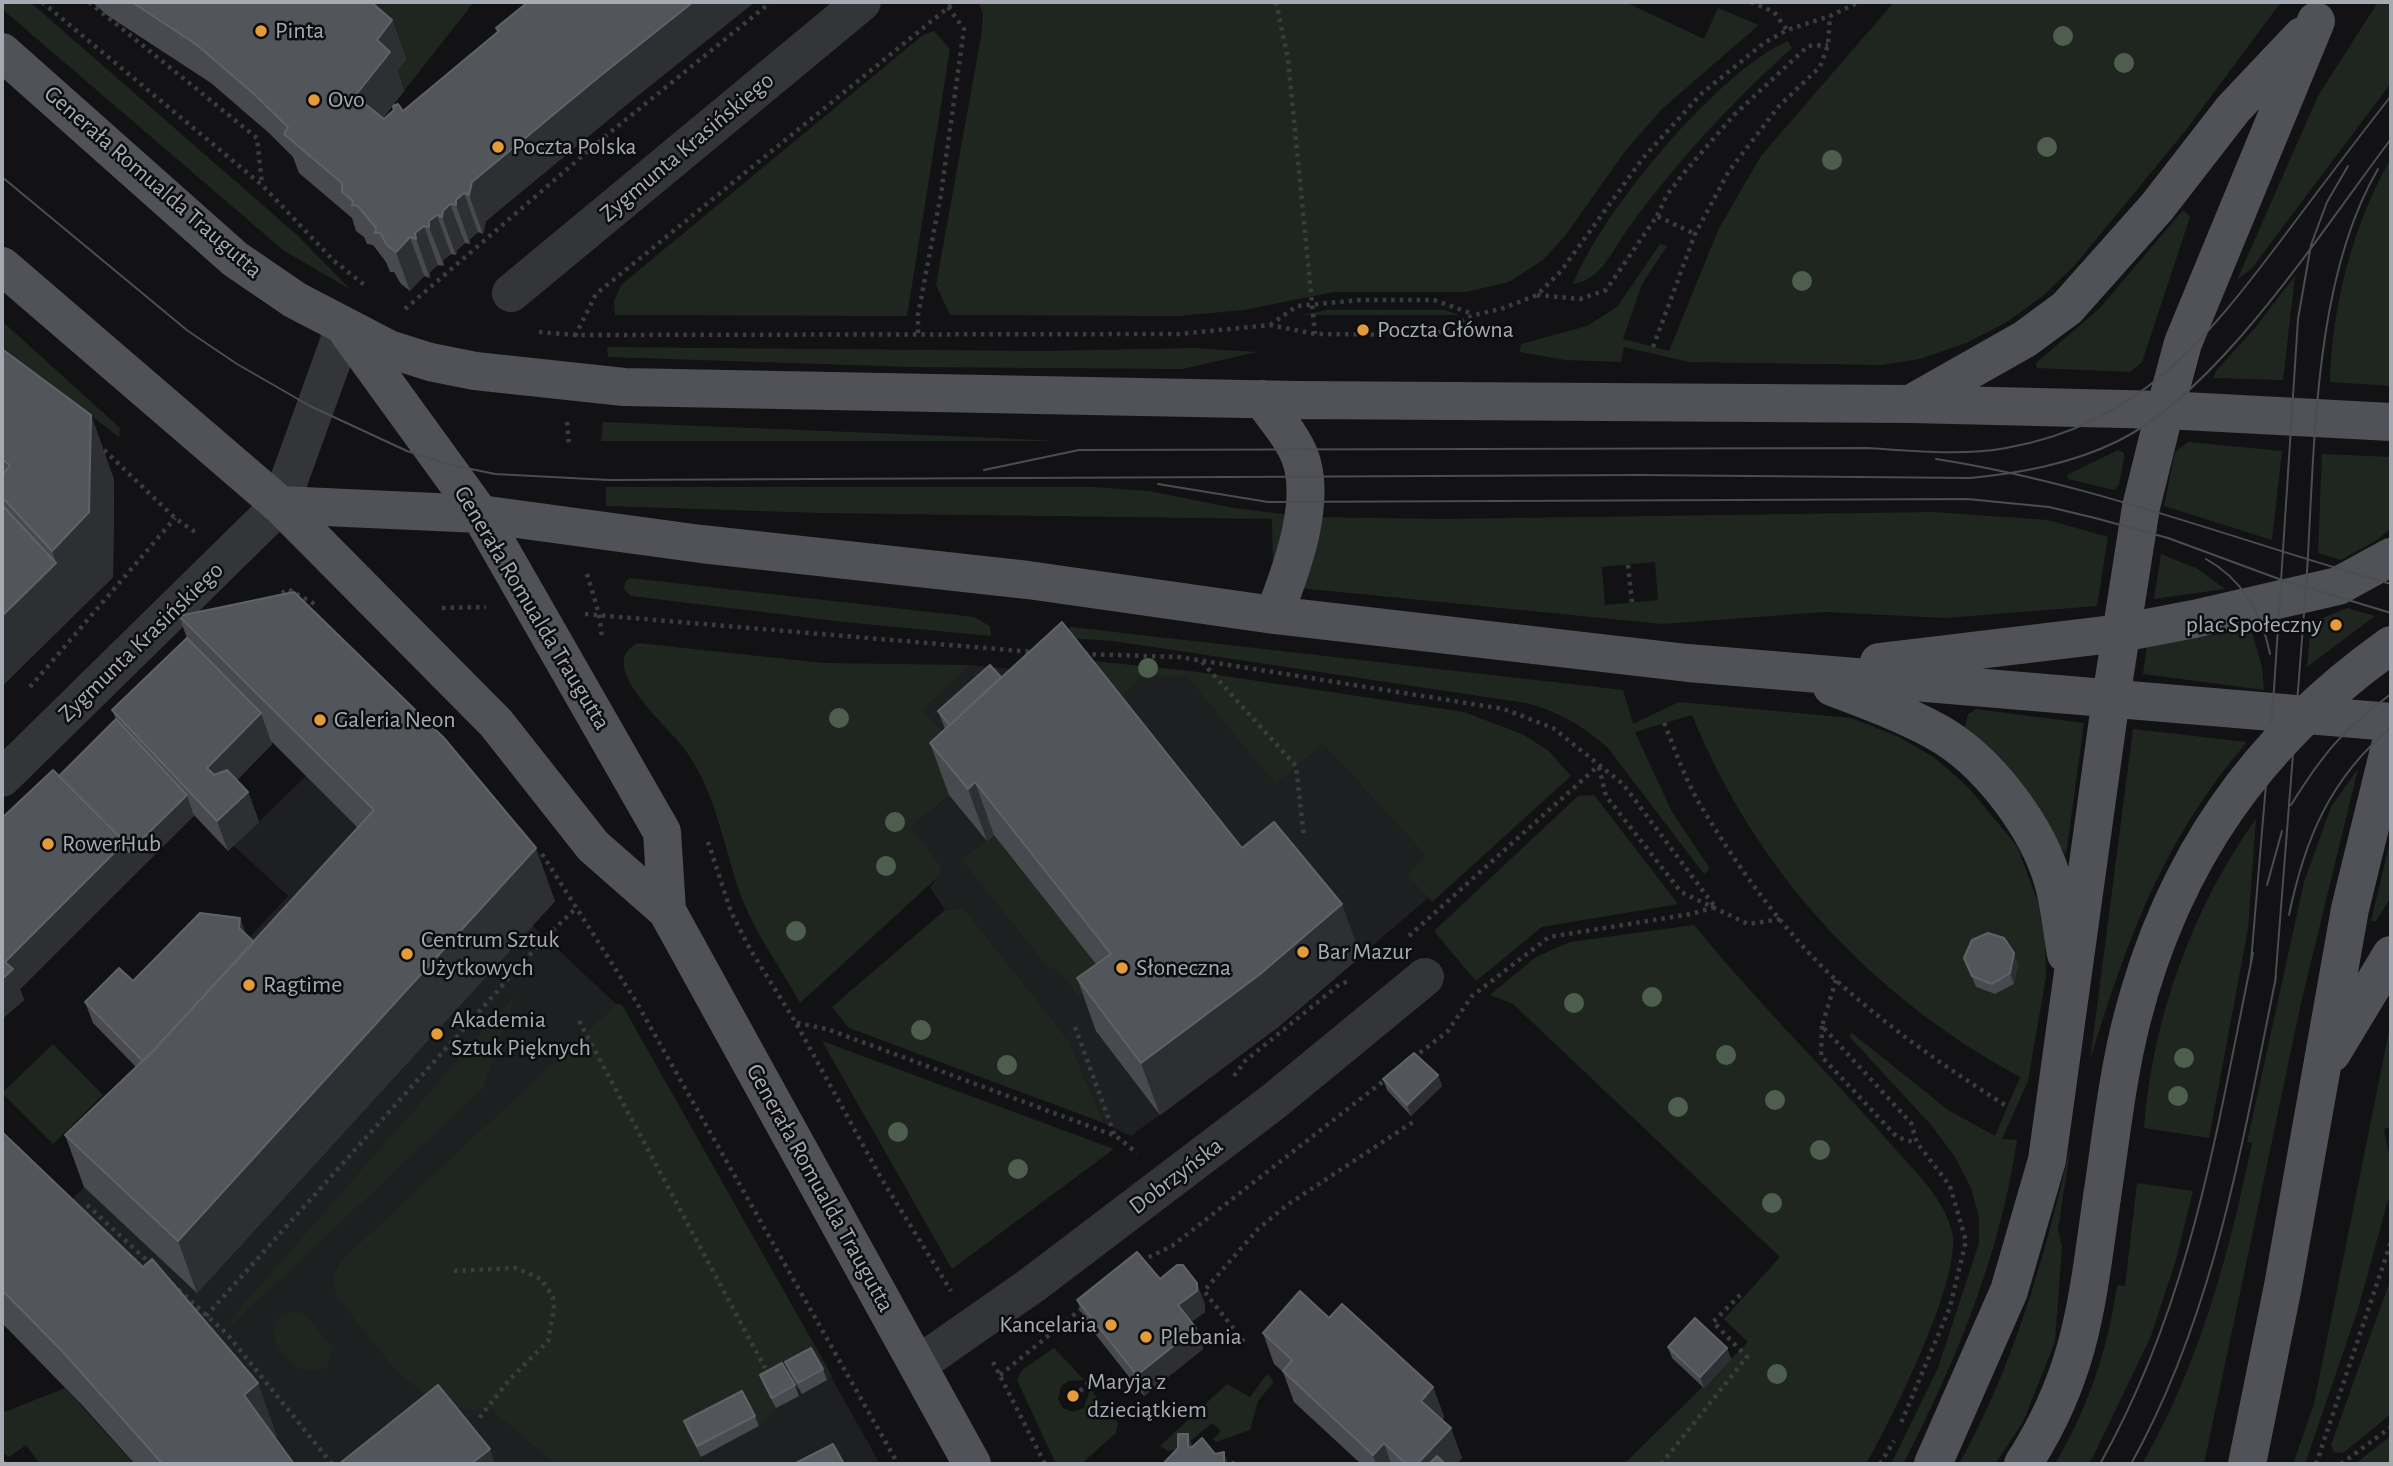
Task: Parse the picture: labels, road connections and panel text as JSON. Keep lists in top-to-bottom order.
{
  "streets": {
    "main road": ["Generała Romualda Traugutta"],
    "street": ["Zygmunta Krasińskiego", "Dobrzyńska"]
  },
  "crossings": [
    ["Zygmunta Krasińskiego", "Generała Romualda Traugutta"],
    ["Generała Romualda Traugutta", "Dobrzyńska"]
  ],
  "places": [
    "Pinta",
    "Ovo",
    "Poczta Polska",
    "Poczta Główna",
    "plac Społeczny",
    "Galeria Neon",
    "RowerHub",
    "Bar Mazur",
    "Centrum Sztuk Użytkowych",
    "Słoneczna",
    "Ragtime",
    "Akademia Sztuk Pięknych",
    "Kancelaria",
    "Plebania",
    "Maryja z dzieciątkiem"
  ]
}
